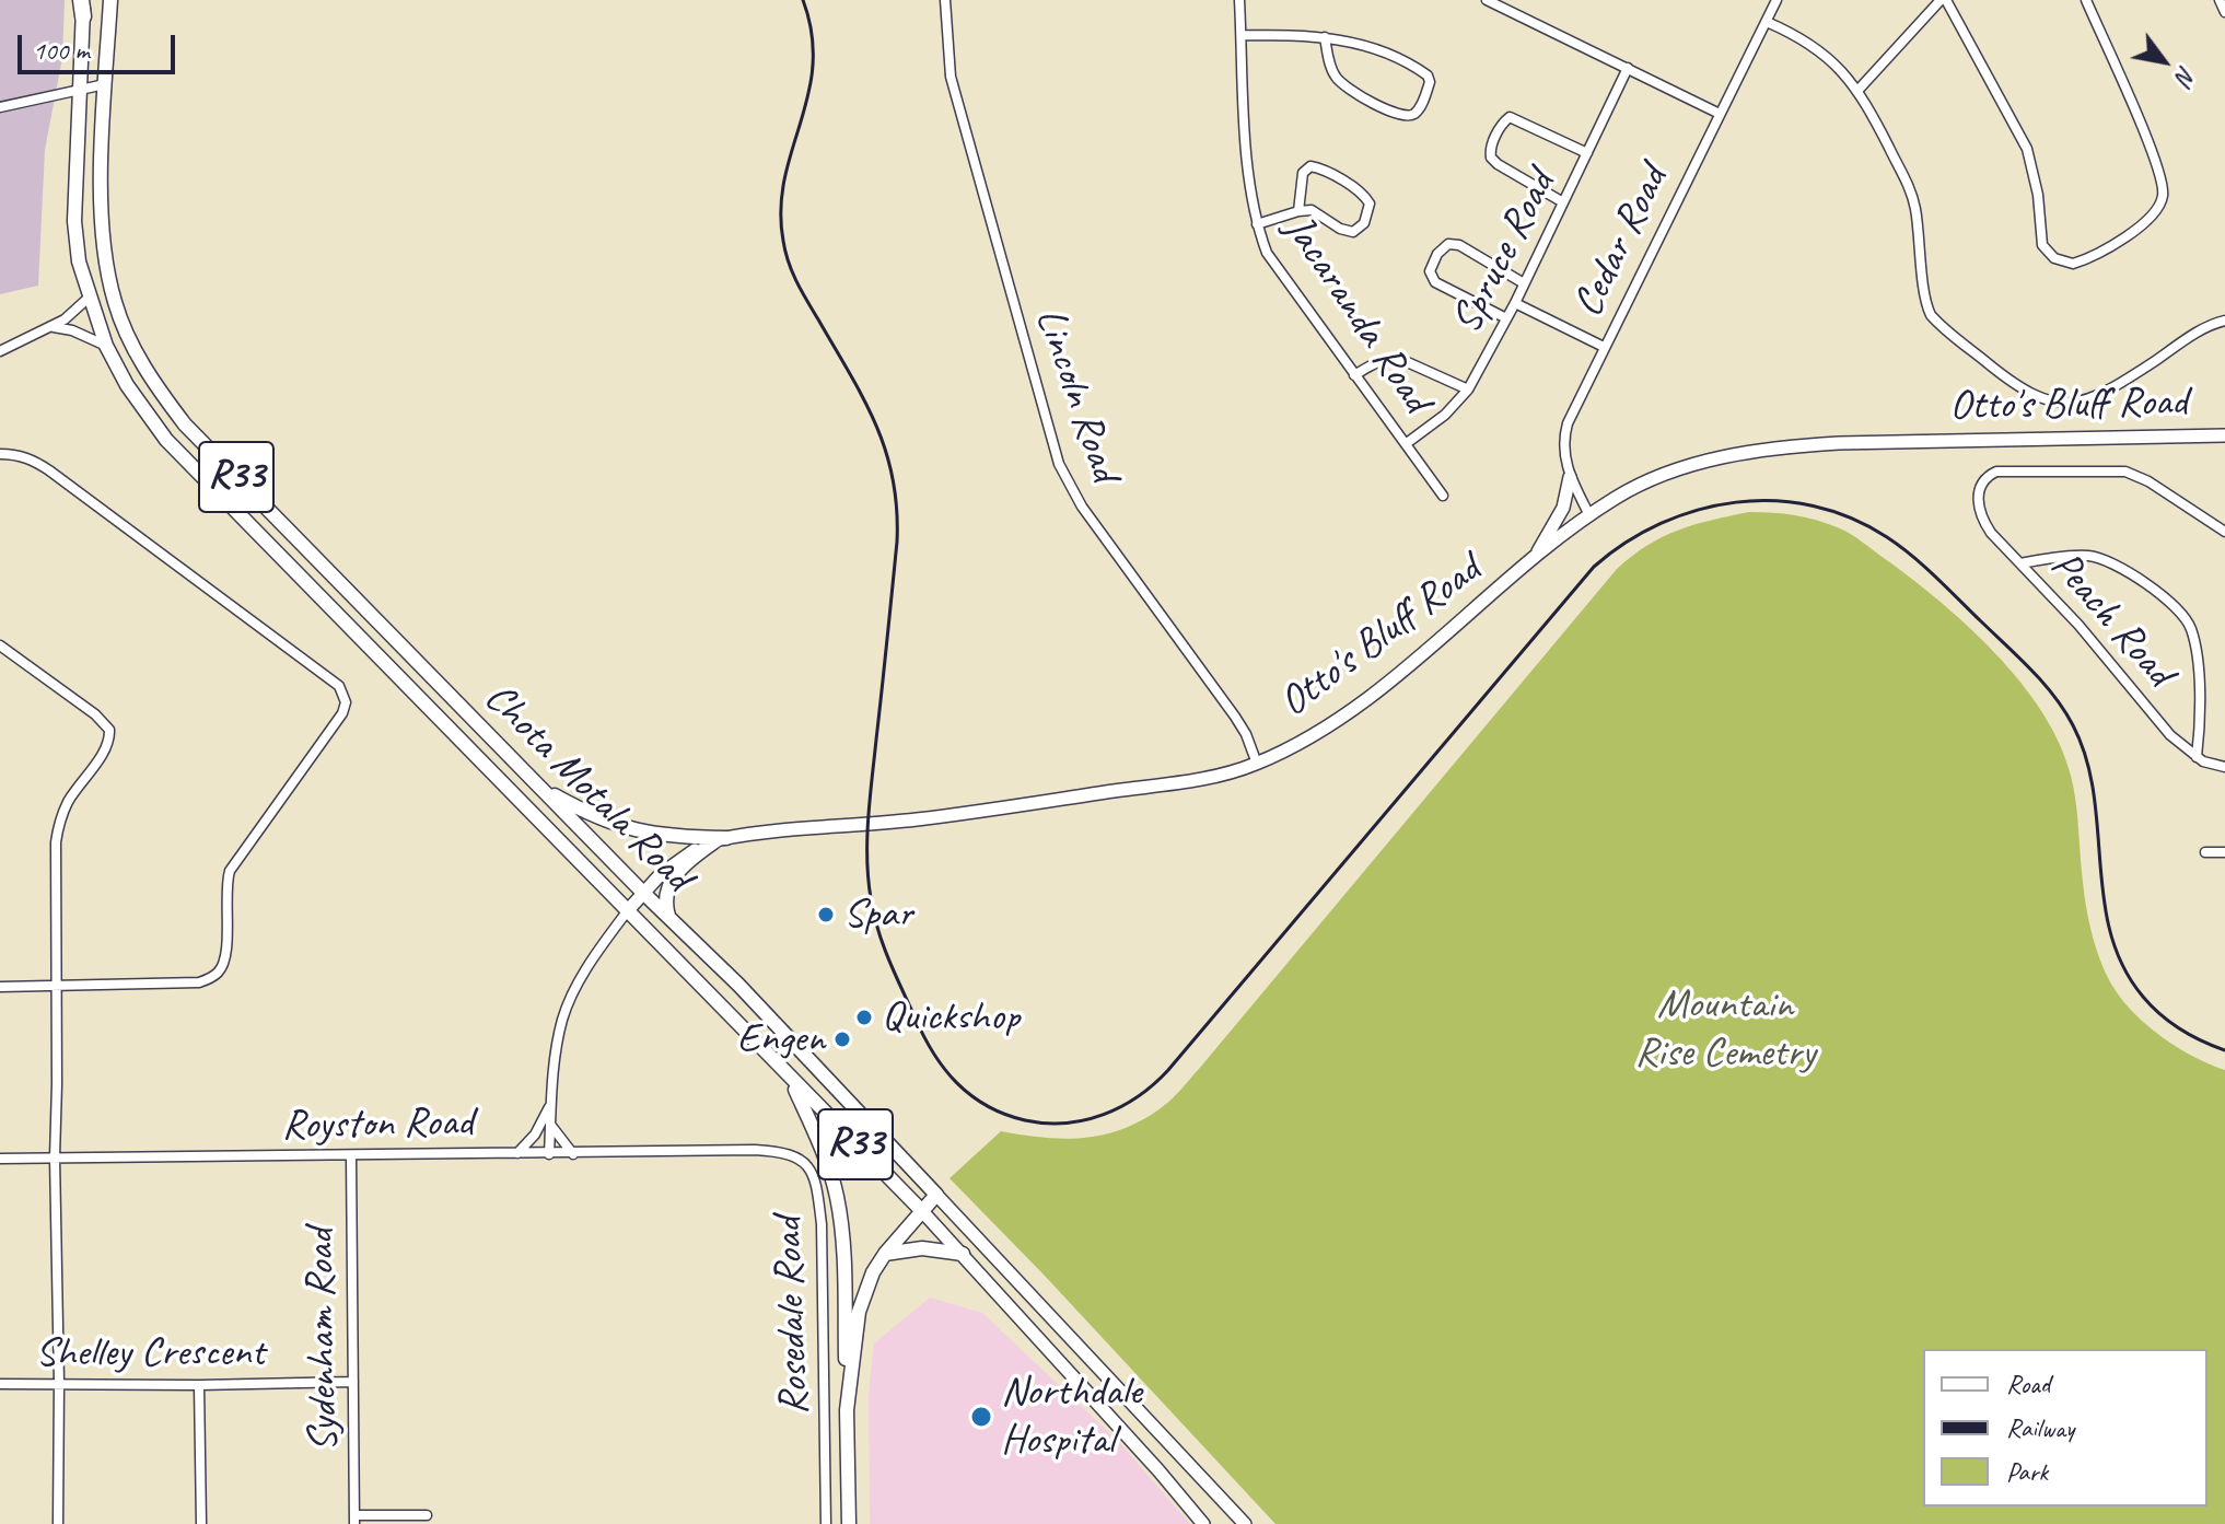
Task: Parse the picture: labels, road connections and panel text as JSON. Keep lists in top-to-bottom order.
{
  "streets": {
    "main road": ["Otto's Bluff Road", "R33", "Chota Motala Road"],
    "street": [
      "Cedar Road",
      "Spruce Road",
      "Jacaranda Road",
      "Lincoln Road",
      "Peach Road",
      "Royston Road",
      "Rosedale Road",
      "Sydenham Road",
      "Shelley Crescent"
    ]
  },
  "crossings": [
    ["Cedar Road", "Otto's Bluff Road"],
    ["Spruce Road", "Jacaranda Road"],
    ["Lincoln Road", "Otto's Bluff Road"],
    ["Otto's Bluff Road", "Chota Motala Road"],
    ["Otto's Bluff Road", "Royston Road"],
    ["R33", "Chota Motala Road"],
    ["Royston Road", "Rosedale Road"],
    ["Royston Road", "Sydenham Road"],
    ["Sydenham Road", "Shelley Crescent"]
  ],
  "parks": ["Mountain Rise Cemetry"],
  "places": [
    "Spar",
    "Quickshop",
    "Engen",
    "Northdale Hospital"
  ],
  "legend": ["Road", "Railway", "Park"],
  "scale_bar": "100 m",
  "north": "bottom right"
}
